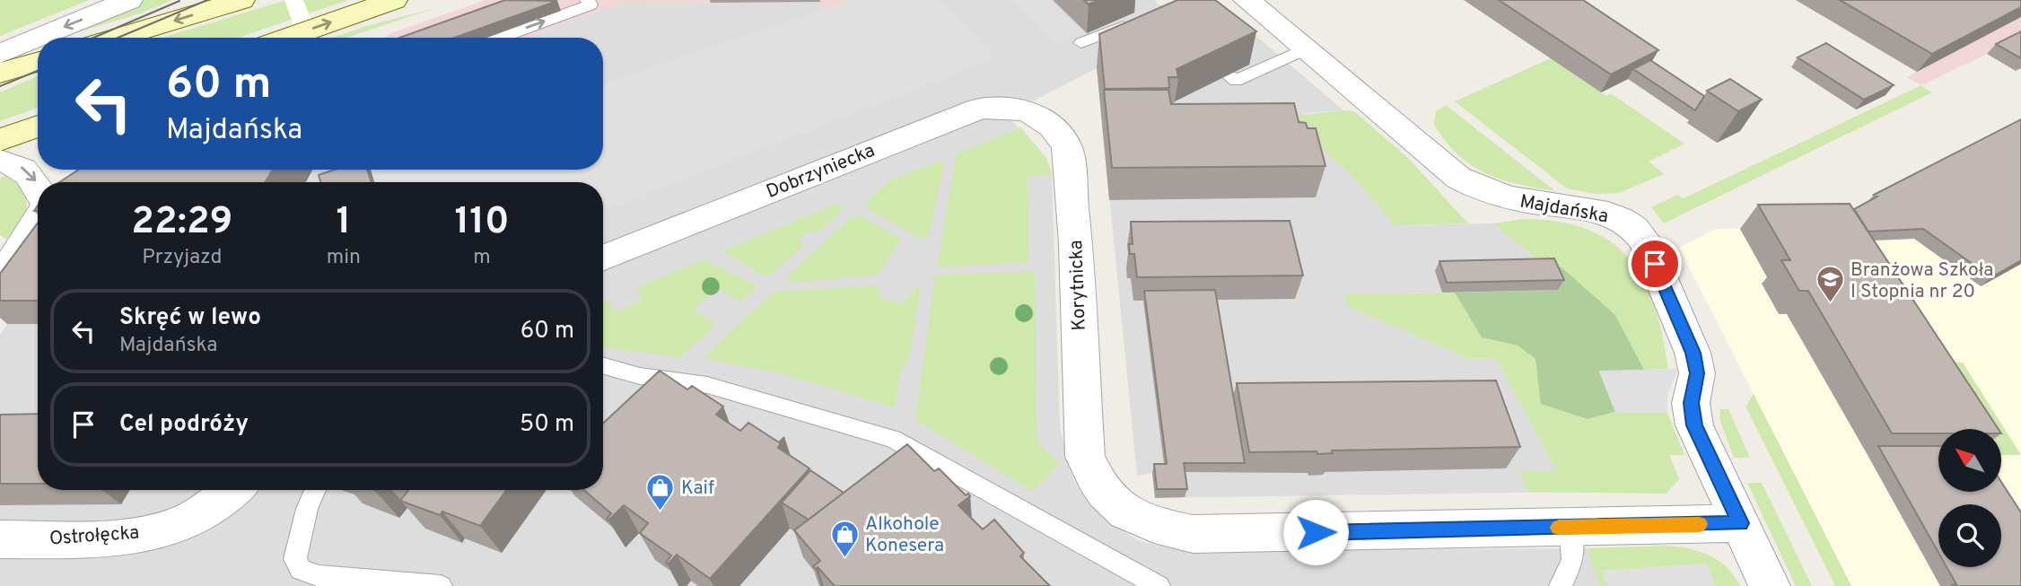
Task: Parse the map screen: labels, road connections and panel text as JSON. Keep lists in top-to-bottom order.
{
  "streets": {
    "street": [
      "Dobrzyniecka",
      "Majdańska",
      "Korytnicka",
      "Ostrołęcka"
    ]
  },
  "crossings": [
    ["Dobrzyniecka", "Korytnicka"]
  ],
  "places": {
    "school or university": ["Branżowa Szkoła I Stopnia nr 20"],
    "shop": ["Kaif", "Alkohole Konesera"]
  },
  "north": "top left",
  "page": {
    "turn": ["60 m", "Majdańska"],
    "eta": [
      "22:29",
      "Przyjazd",
      "1",
      "min",
      "110",
      "m"
    ],
    "list": [
      {
        "name": "Skręć w lewo",
        "note": "Majdańska",
        "value": "60 m"
      },
      {
        "name": "Cel podróży",
        "value": "50 m"
      }
    ]
  }
}
